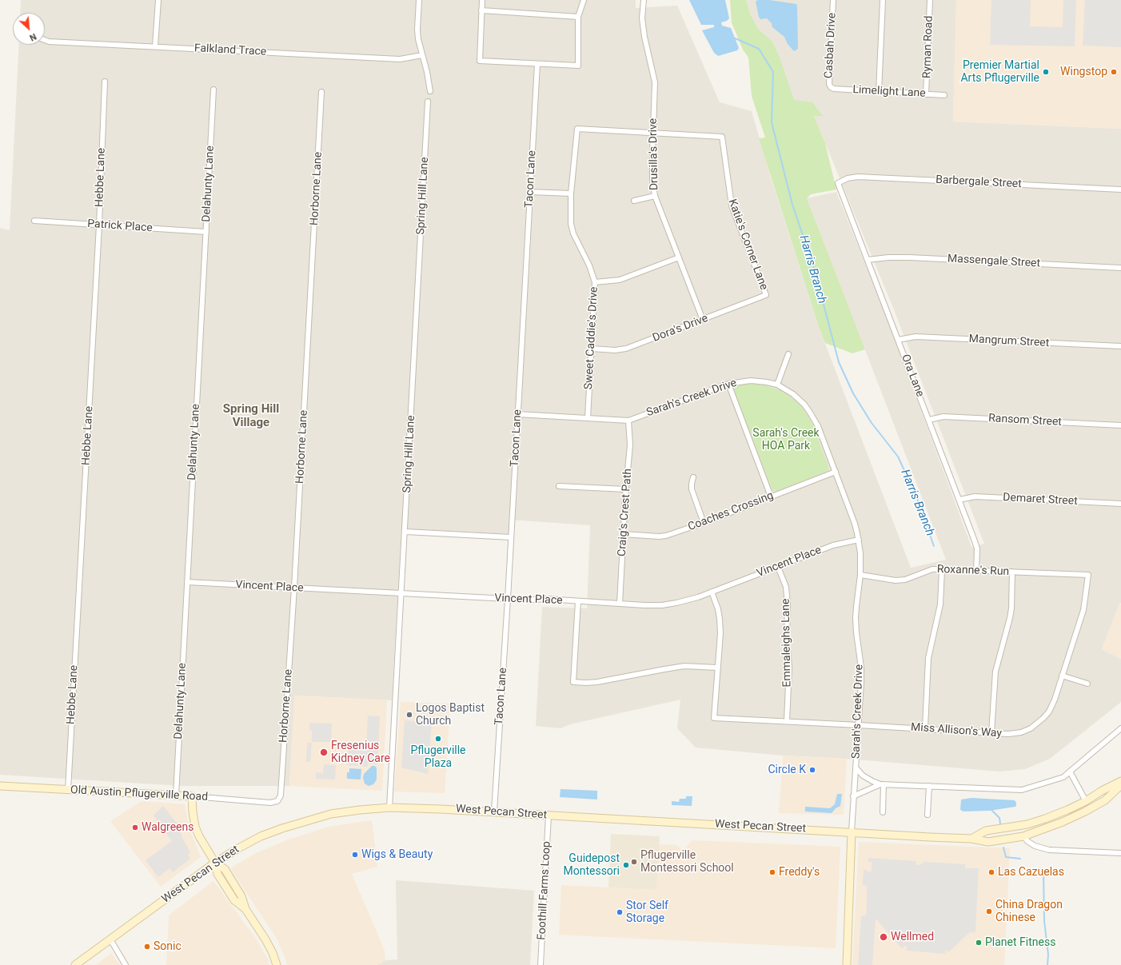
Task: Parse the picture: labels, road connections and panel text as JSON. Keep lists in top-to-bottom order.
{
  "streets": {
    "main road": ["Old Austin Pflugerville Road", "West Pecan Street"],
    "street": [
      "Casbah Drive",
      "Ryman Road",
      "Falkland Trace",
      "Limelight Lane",
      "Drusilla's Drive",
      "Hebbe Lane",
      "Tacon Lane",
      "Barbergale Street",
      "Delahunty Lane",
      "Horborne Lane",
      "Spring Hill Lane",
      "Patrick Place",
      "Katie's Corner Lane",
      "Massengale Street",
      "Dora's Drive",
      "Sweet Caddie's Drive",
      "Mangrum Street",
      "Ora Lane",
      "Sarah's Creek Drive",
      "Ransom Street",
      "Demaret Street",
      "Coaches Crossing",
      "Craig's Crest Path",
      "Vincent Place",
      "Roxanne's Run",
      "Emmaleighs Lane",
      "Miss Allison's Way",
      "Foothill Farms Loop"
    ]
  },
  "crossings": [
    ["Casbah Drive", "Limelight Lane"],
    ["Ryman Road", "Limelight Lane"],
    ["Drusilla's Drive", "Katie's Corner Lane"],
    ["Drusilla's Drive", "Dora's Drive"],
    ["Drusilla's Drive", "Sweet Caddie's Drive"],
    ["Hebbe Lane", "Patrick Place"],
    ["Hebbe Lane", "Old Austin Pflugerville Road"],
    ["Tacon Lane", "Sarah's Creek Drive"],
    ["Tacon Lane", "Vincent Place"],
    ["Tacon Lane", "West Pecan Street"],
    ["Barbergale Street", "Ora Lane"],
    ["Delahunty Lane", "Patrick Place"],
    ["Delahunty Lane", "Vincent Place"],
    ["Delahunty Lane", "Old Austin Pflugerville Road"],
    ["Horborne Lane", "Vincent Place"],
    ["Horborne Lane", "Old Austin Pflugerville Road"],
    ["Spring Hill Lane", "Vincent Place"],
    ["Spring Hill Lane", "West Pecan Street"],
    ["Katie's Corner Lane", "Dora's Drive"],
    ["Katie's Corner Lane", "Sweet Caddie's Drive"],
    ["Massengale Street", "Ora Lane"],
    ["Dora's Drive", "Sweet Caddie's Drive"],
    ["Sweet Caddie's Drive", "Sarah's Creek Drive"],
    ["Mangrum Street", "Ora Lane"],
    ["Ora Lane", "Ransom Street"],
    ["Ora Lane", "Demaret Street"],
    ["Ora Lane", "Roxanne's Run"],
    ["Sarah's Creek Drive", "Coaches Crossing"],
    ["Sarah's Creek Drive", "Craig's Crest Path"],
    ["Sarah's Creek Drive", "Vincent Place"],
    ["Sarah's Creek Drive", "Roxanne's Run"],
    ["Sarah's Creek Drive", "Miss Allison's Way"],
    ["Sarah's Creek Drive", "West Pecan Street"],
    ["Coaches Crossing", "Craig's Crest Path"],
    ["Craig's Crest Path", "Vincent Place"],
    ["Vincent Place", "Emmaleighs Lane"],
    ["Roxanne's Run", "Miss Allison's Way"],
    ["Emmaleighs Lane", "Miss Allison's Way"],
    ["West Pecan Street", "Foothill Farms Loop"]
  ],
  "districts": ["Spring Hill Village"],
  "water": ["Harris Branch"],
  "parks": ["Sarah's Creek HOA Park"],
  "places": [
    "Premier Martial Arts Pflugerville",
    "Wingstop",
    "Logos Baptist Church",
    "Pflugerville Plaza",
    "Fresenius Kidney Care",
    "Circle K",
    "Walgreens",
    "Wigs & Beauty",
    "Pflugerville Montessori School",
    "Guidepost Montessori",
    "Freddy's",
    "Las Cazuelas",
    "China Dragon Chinese",
    "Stor Self Storage",
    "Wellmed",
    "Planet Fitness",
    "Sonic"
  ],
  "north": "bottom right"
}
